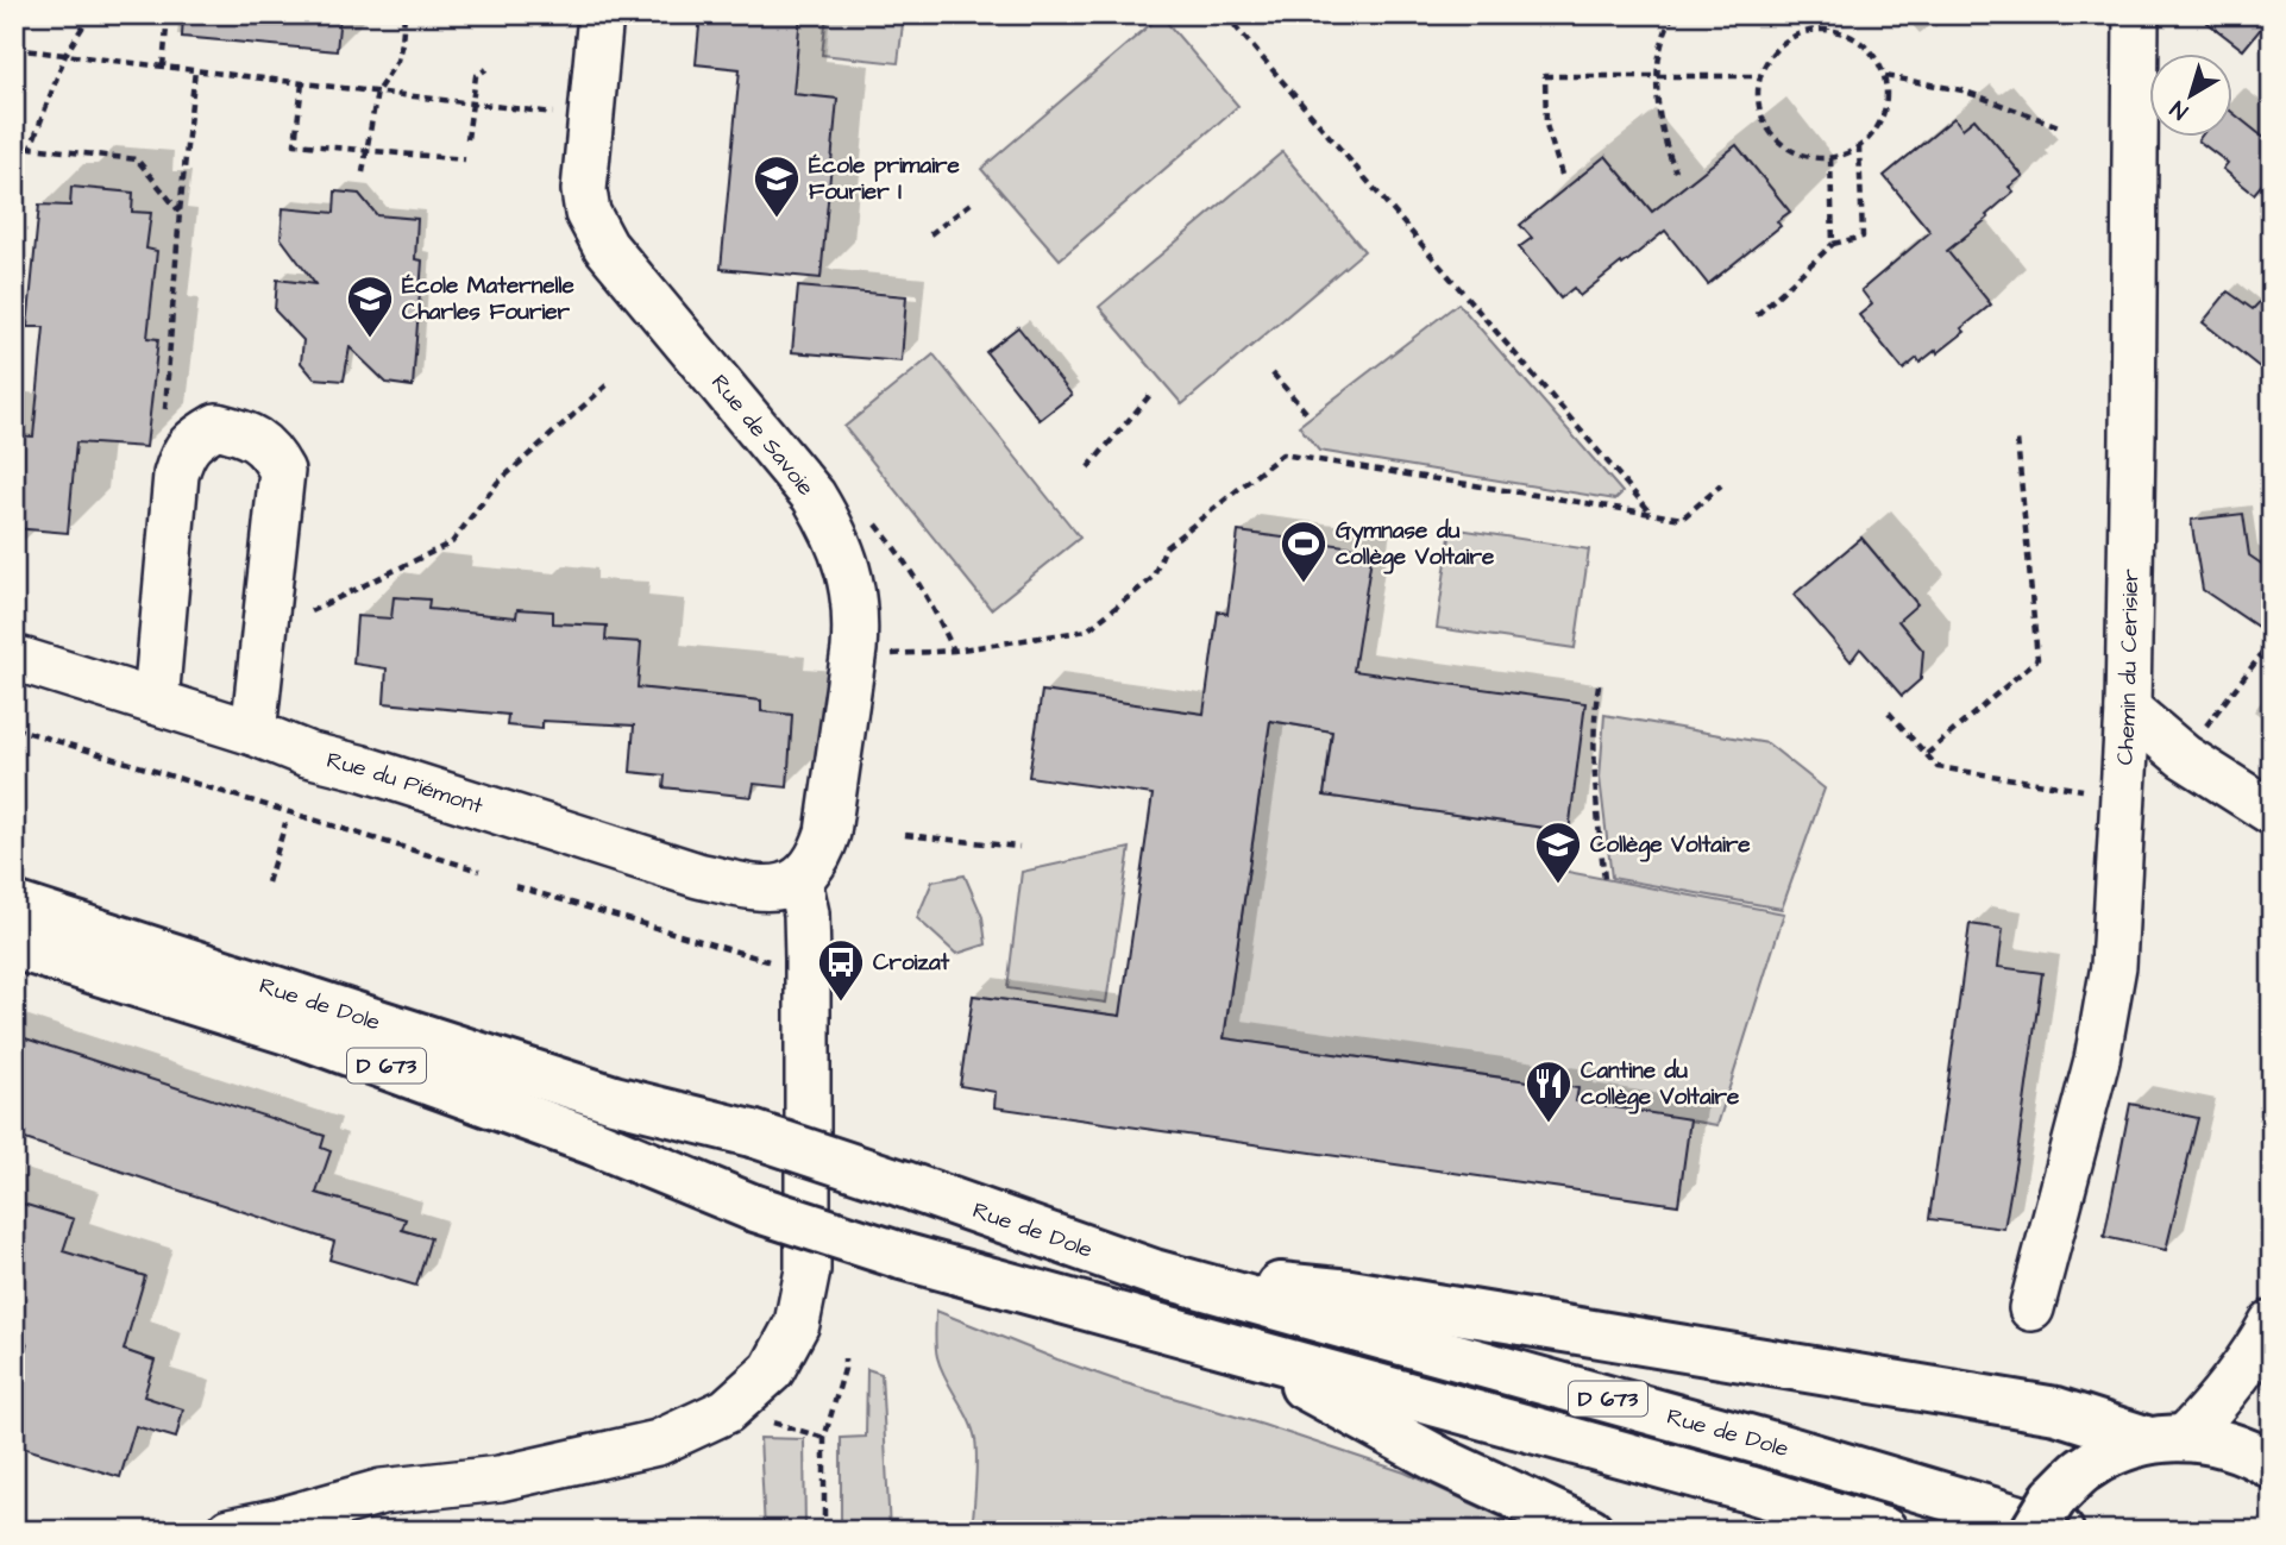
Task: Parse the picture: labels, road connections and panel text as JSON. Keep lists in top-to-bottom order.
{
  "streets": {
    "main road": ["Rue de Dole", "D 673"],
    "street": ["Rue de Savoie", "Chemin du Cerisier", "Rue du Piémont"]
  },
  "crossings": [
    ["Rue de Savoie", "Rue du Piémont"]
  ],
  "places": {
    "school or university": ["École primaire Fourier I", "École Maternelle Charles Fourier", "Collège Voltaire"],
    "sports": ["Gymnase du collège Voltaire"],
    "bus stop": ["Croizat"],
    "restaurant": ["Cantine du collège Voltaire"]
  },
  "north": "bottom left"
}
